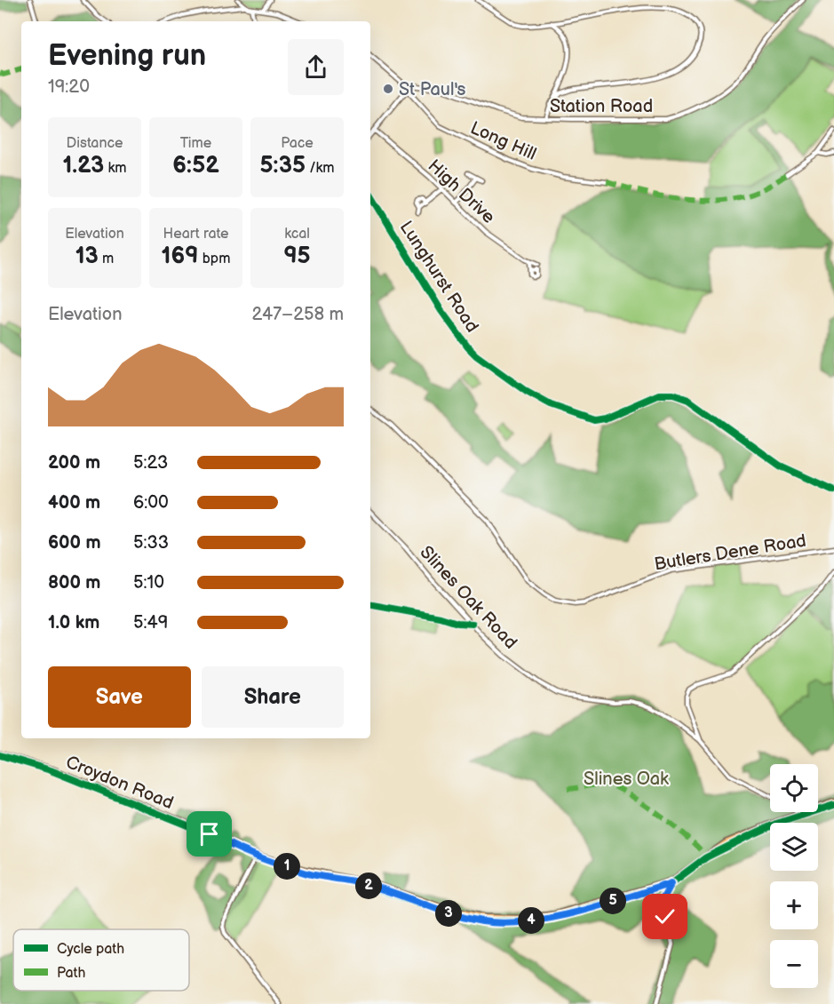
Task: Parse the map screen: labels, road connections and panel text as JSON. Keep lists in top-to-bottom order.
{
  "streets": {
    "main road": ["Croydon Road"],
    "street": [
      "Station Road",
      "Long Hill",
      "High Drive",
      "Lunghurst Road",
      "Butlers Dene Road",
      "Slines Oak Road"
    ]
  },
  "crossings": [
    ["Station Road", "Long Hill"]
  ],
  "parks": ["Slines Oak"],
  "places": ["St Paul's"],
  "legend": ["Cycle path", "Path"],
  "page": {
    "heading": ["Evening run", "19:20"],
    "stats": [
      ["Distance", "1.23 km"],
      ["Time", "6:52"],
      ["Pace", "5:35 /km"],
      ["Elevation", "13 m"],
      ["Heart rate", "169 bpm"],
      ["kcal", "95"]
    ],
    "chart": ["Elevation", "247–258 m"],
    "list": [
      {
        "name": "200 m",
        "note": "5:23"
      },
      {
        "name": "400 m",
        "note": "6:00"
      },
      {
        "name": "600 m",
        "note": "5:33"
      },
      {
        "name": "800 m",
        "note": "5:10"
      },
      {
        "name": "1.0 km",
        "note": "5:49"
      }
    ],
    "buttons": ["Save", "Share"],
    "map_buttons": ["+", "−"],
    "pins": [
      "1",
      "2",
      "5",
      "3",
      "4"
    ]
  }
}
